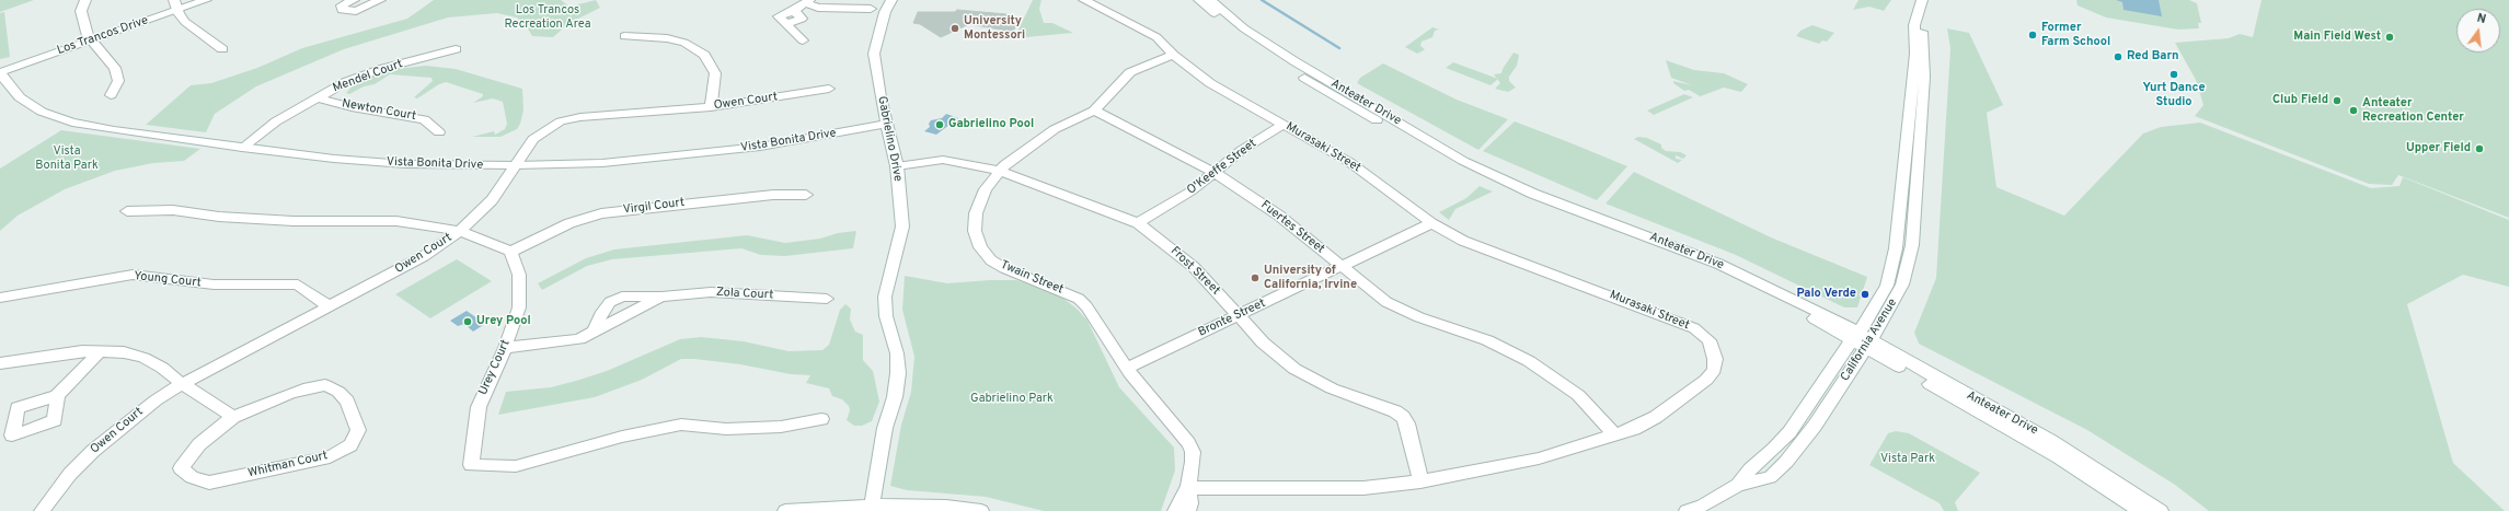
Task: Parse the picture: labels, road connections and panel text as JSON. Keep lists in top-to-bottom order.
{
  "streets": {
    "street": [
      "Los Trancos Drive",
      "Mendel Court",
      "Owen Court",
      "Anteater Drive",
      "Newton Court",
      "Gabrielino Drive",
      "Vista Bonita Drive",
      "Murasaki Street",
      "O'Keeffe Street",
      "Virgil Court",
      "Fuertes Street",
      "Frost Street",
      "Twain Street",
      "Young Court",
      "Zola Court",
      "Bronte Street",
      "California Avenue",
      "Urey Court",
      "Whitman Court"
    ]
  },
  "crossings": [
    ["Los Trancos Drive", "Vista Bonita Drive"],
    ["Mendel Court", "Newton Court"],
    ["Mendel Court", "Vista Bonita Drive"],
    ["Owen Court", "Vista Bonita Drive"],
    ["Owen Court", "Young Court"],
    ["Anteater Drive", "California Avenue"],
    ["Gabrielino Drive", "Vista Bonita Drive"],
    ["Gabrielino Drive", "Frost Street"],
    ["Murasaki Street", "O'Keeffe Street"],
    ["Murasaki Street", "Fuertes Street"],
    ["Murasaki Street", "Frost Street"],
    ["Murasaki Street", "Twain Street"],
    ["Murasaki Street", "Bronte Street"],
    ["O'Keeffe Street", "Fuertes Street"],
    ["O'Keeffe Street", "Frost Street"],
    ["Virgil Court", "Urey Court"],
    ["Fuertes Street", "Twain Street"],
    ["Fuertes Street", "Bronte Street"],
    ["Frost Street", "Twain Street"],
    ["Frost Street", "Bronte Street"],
    ["Twain Street", "Bronte Street"],
    ["Zola Court", "Urey Court"]
  ],
  "parks": [
    "Los Trancos Recreation Area",
    "Vista Bonita Park",
    "Gabrielino Park",
    "Vista Park"
  ],
  "places": [
    "University Montessori",
    "Former Farm School",
    "Main Field West",
    "Red Barn",
    "Yurt Dance Studio",
    "Club Field",
    "Anteater Recreation Center",
    "Gabrielino Pool",
    "Upper Field",
    "University of California, Irvine",
    "Palo Verde",
    "Urey Pool"
  ],
  "north": "top"
}
